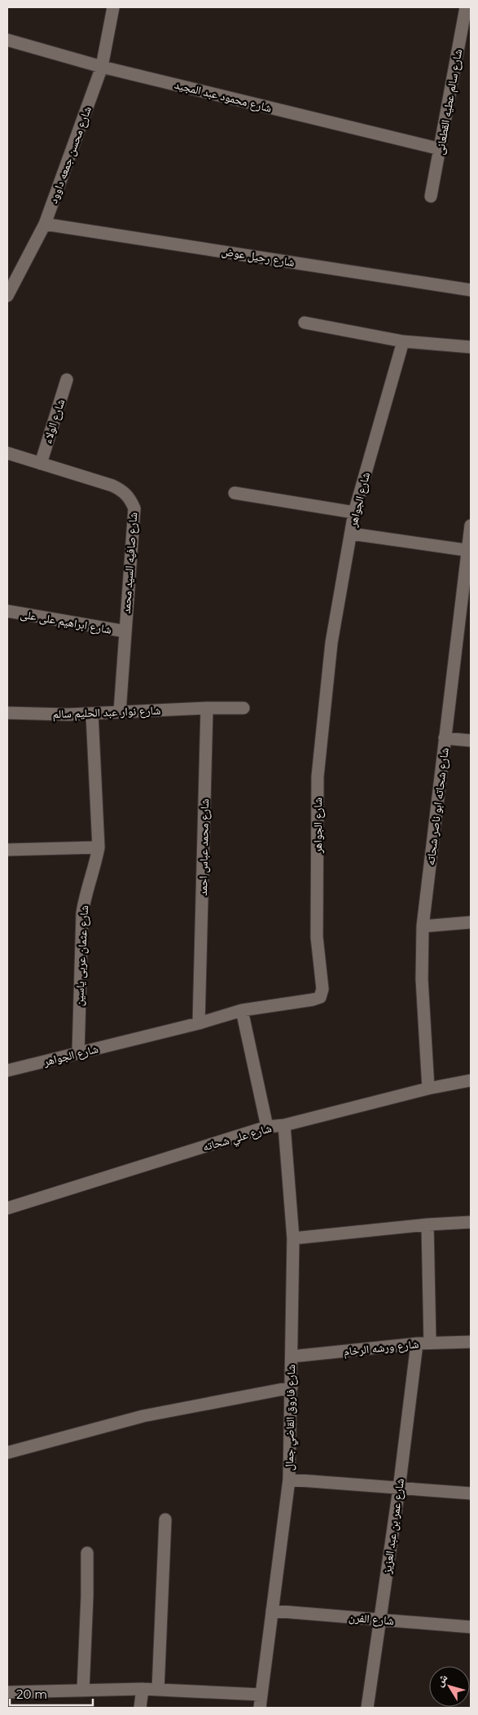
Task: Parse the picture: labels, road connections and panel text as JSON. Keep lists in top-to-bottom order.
{
  "streets": {
    "street": [
      "شارع محمود عبد المجيد",
      "شارع سالم عطيه القطعانى",
      "شارع محسن جمعه داوود",
      "شارع رحيل عوض",
      "شارع الولاء",
      "شارع الجواهر",
      "شارع صافيه السيد محمد",
      "شارع ابراهيم على على",
      "شارع نوار عبد الحليم سالم",
      "شارع شحاته ابو ناصر شحاته",
      "شارع محمد عباس احمد",
      "شارع عثمان عربى ياسين",
      "شارع علي شحاته",
      "شارع ورشه الرخام",
      "شارع فاروق القاضي جمال",
      "شارع عمر بن عبد العزيز",
      "شارع الفرن"
    ]
  },
  "crossings": [
    ["شارع محمود عبد المجيد", "شارع سالم عطيه القطعانى"],
    ["شارع محمود عبد المجيد", "شارع محسن جمعه داوود"],
    ["شارع محسن جمعه داوود", "شارع رحيل عوض"],
    ["شارع الولاء", "شارع صافيه السيد محمد"],
    ["شارع الجواهر", "شارع محمد عباس احمد"],
    ["شارع الجواهر", "شارع عثمان عربى ياسين"],
    ["شارع صافيه السيد محمد", "شارع ابراهيم على على"],
    ["شارع صافيه السيد محمد", "شارع نوار عبد الحليم سالم"],
    ["شارع نوار عبد الحليم سالم", "شارع محمد عباس احمد"],
    ["شارع نوار عبد الحليم سالم", "شارع عثمان عربى ياسين"],
    ["شارع شحاته ابو ناصر شحاته", "شارع علي شحاته"],
    ["شارع علي شحاته", "شارع فاروق القاضي جمال"],
    ["شارع ورشه الرخام", "شارع فاروق القاضي جمال"],
    ["شارع ورشه الرخام", "شارع عمر بن عبد العزيز"],
    ["شارع فاروق القاضي جمال", "شارع الفرن"],
    ["شارع عمر بن عبد العزيز", "شارع الفرن"]
  ],
  "scale_bar": "20 m",
  "north": "top left"
}
